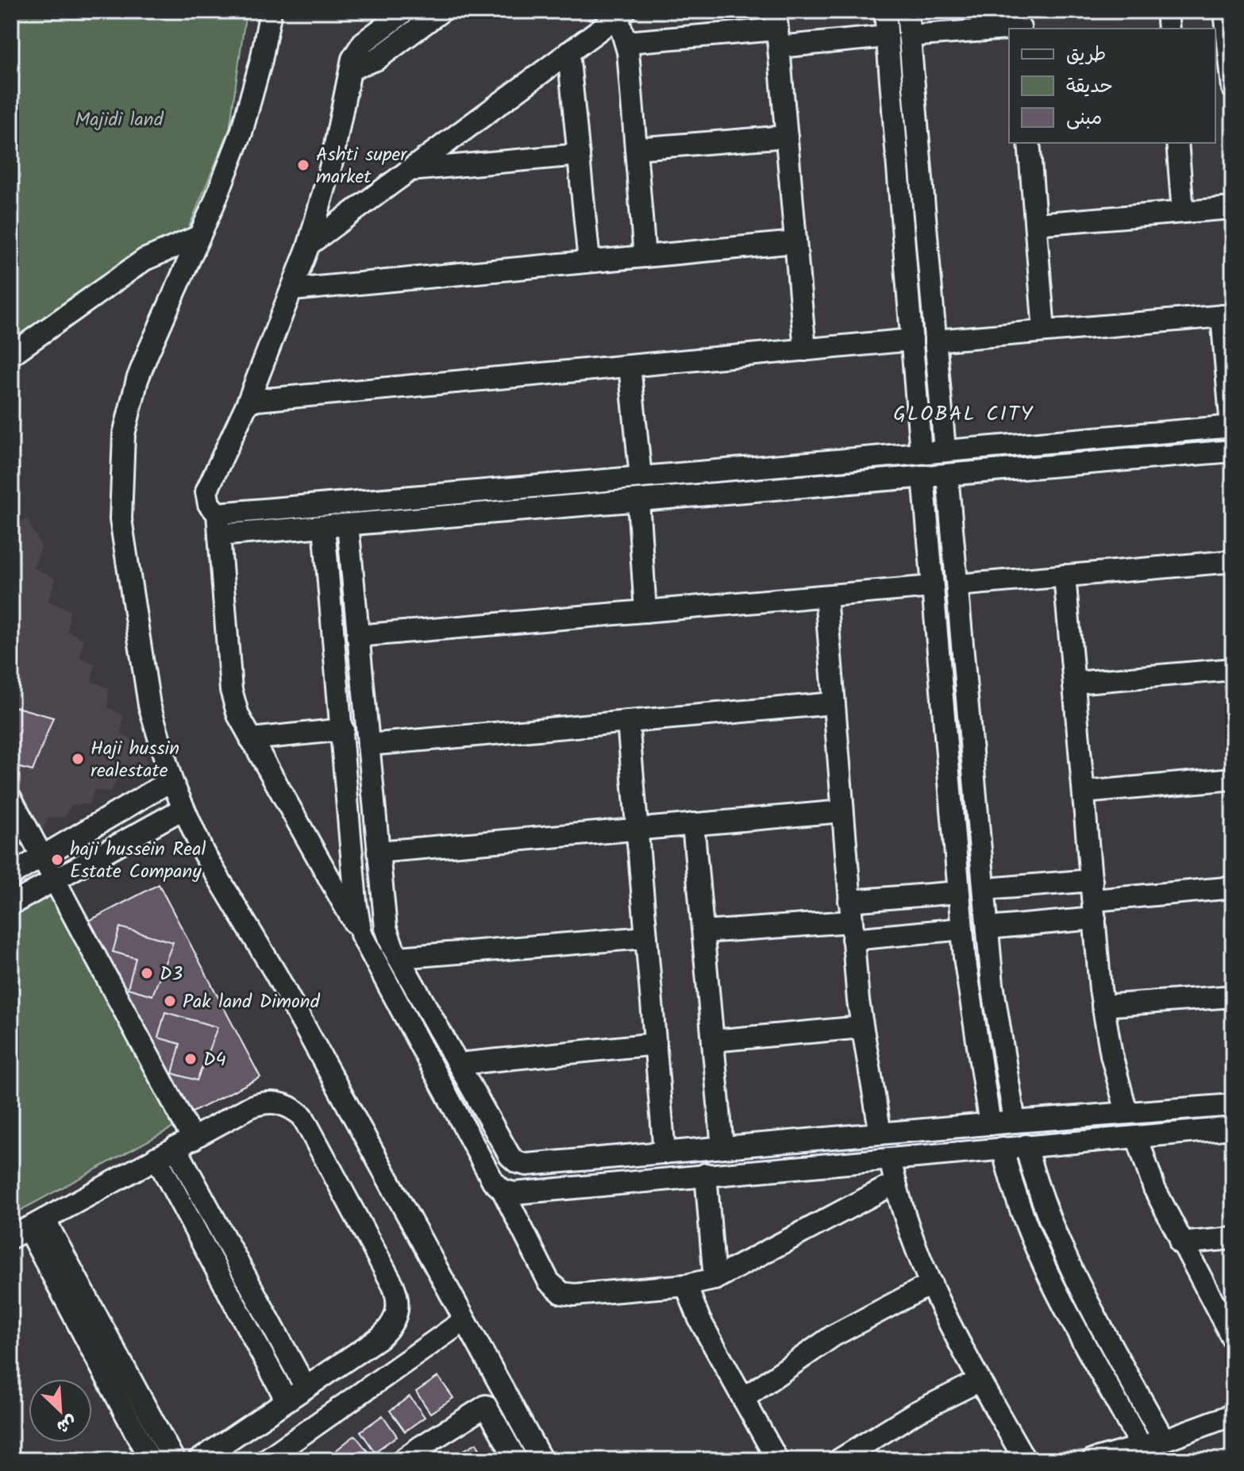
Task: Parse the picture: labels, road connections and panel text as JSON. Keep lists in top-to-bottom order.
{
  "districts": ["GLOBAL CITY"],
  "parks": ["Majidi land"],
  "places": [
    "Ashti super market",
    "Haji hussin realestate",
    "haji hussein Real Estate Company",
    "D3",
    "Pak land Dimond",
    "D4"
  ],
  "legend": ["طريق", "حديقة", "مبنى"],
  "north": "bottom right"
}
